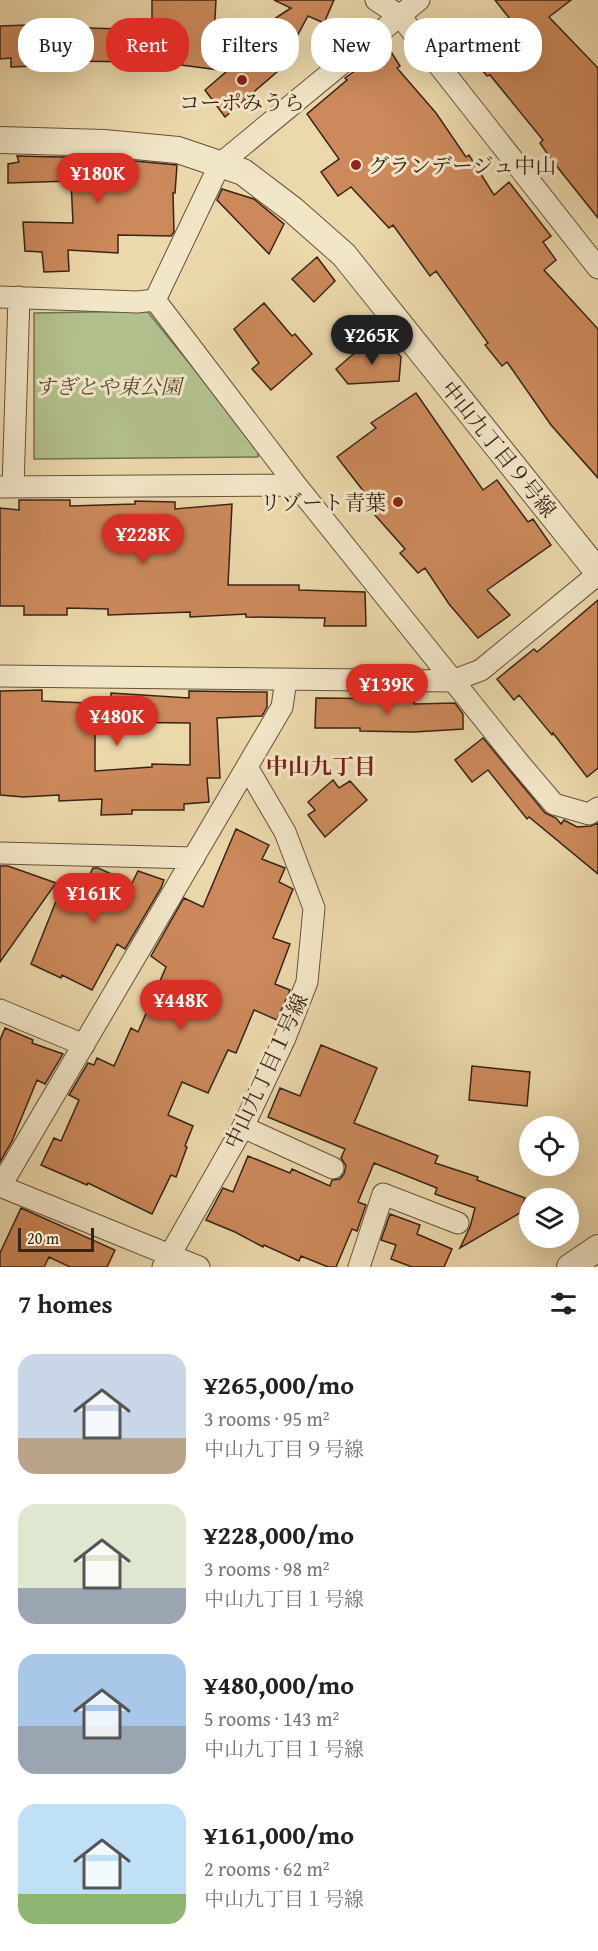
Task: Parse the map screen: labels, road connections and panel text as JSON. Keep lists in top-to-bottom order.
{
  "streets": {
    "street": ["中山九丁目９号線", "中山九丁目１号線"]
  },
  "districts": ["中山九丁目"],
  "parks": ["すぎとや東公園"],
  "places": ["コーポみうら", "グランデージュ中山", "リゾート青葉"],
  "scale_bar": "20 m",
  "page": {
    "chip": [
      "Buy",
      "Rent",
      "Filters",
      "New",
      "Apartment"
    ],
    "price": [
      "¥180K",
      "¥265K",
      "¥228K",
      "¥139K",
      "¥480K",
      "¥161K",
      "¥448K"
    ],
    "scale": "20 m",
    "heading": "7 homes",
    "list": [
      {
        "name": "¥265,000/mo",
        "note": "3 rooms · 95 m² · 中山九丁目９号線"
      },
      {
        "name": "¥228,000/mo",
        "note": "3 rooms · 98 m² · 中山九丁目１号線"
      },
      {
        "name": "¥480,000/mo",
        "note": "5 rooms · 143 m² · 中山九丁目１号線"
      },
      {
        "name": "¥161,000/mo",
        "note": "2 rooms · 62 m² · 中山九丁目１号線"
      }
    ]
  }
}
